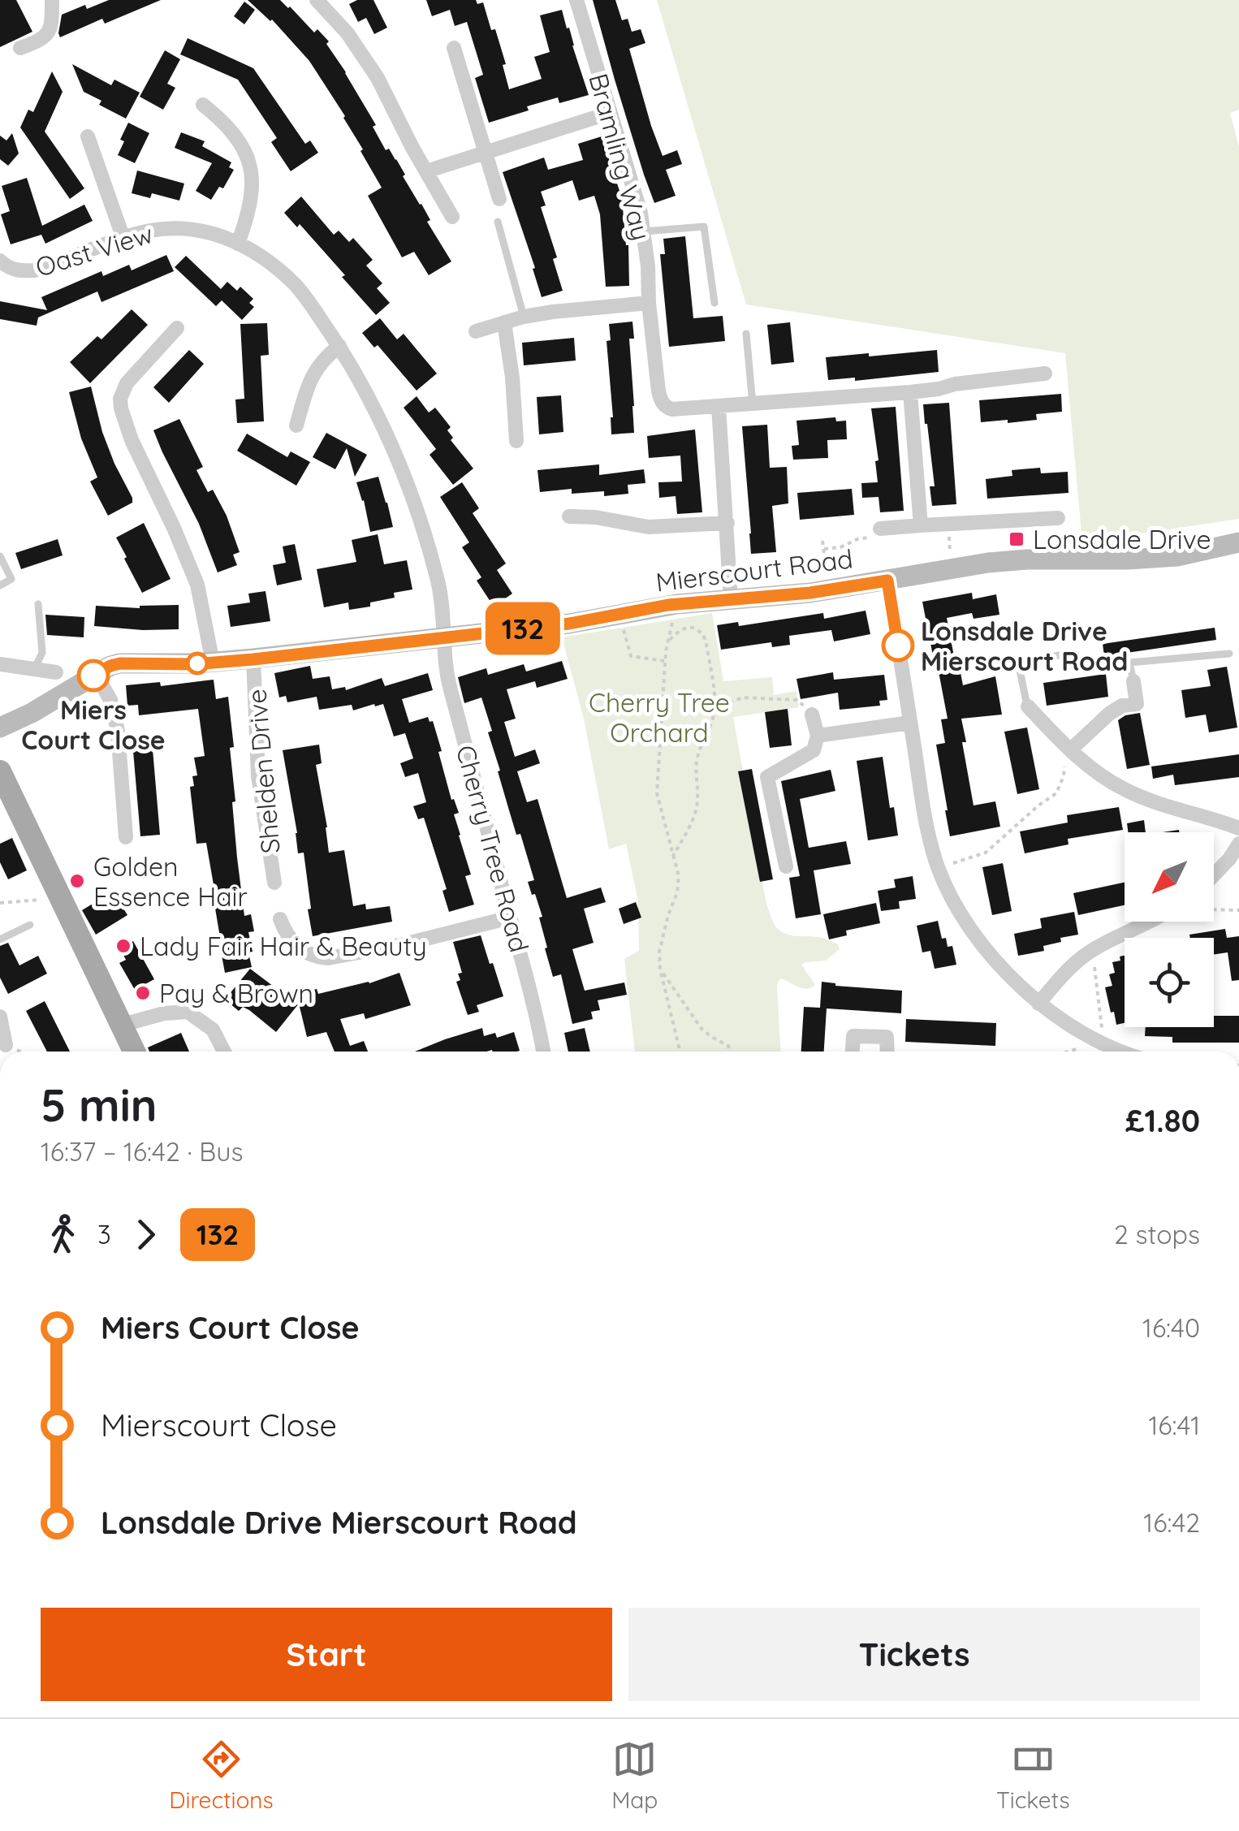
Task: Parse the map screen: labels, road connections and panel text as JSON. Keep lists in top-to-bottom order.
{
  "streets": {
    "street": [
      "Bramling Way",
      "Oast View",
      "Mierscourt Road",
      "Shelden Drive",
      "Cherry Tree Road"
    ]
  },
  "crossings": [
    ["Oast View", "Mierscourt Road"],
    ["Oast View", "Cherry Tree Road"],
    ["Mierscourt Road", "Shelden Drive"],
    ["Mierscourt Road", "Cherry Tree Road"]
  ],
  "parks": ["Cherry Tree Orchard"],
  "places": {
    "transit": ["Lonsdale Drive"],
    "other": [
      "Lonsdale Drive Mierscourt Road",
      "Miers Court Close",
      "Golden Essence Hair",
      "Lady Fair Hair & Beauty",
      "Pay & Brown"
    ]
  },
  "lines": ["bus line 132"],
  "north": "bottom left",
  "page": {
    "on_map": "132",
    "heading": ["5 min", "16:37 – 16:42 · Bus", "£1.80"],
    "legs": ["3", "132", "2 stops"],
    "list": [
      {
        "name": "Miers Court Close",
        "value": "16:40"
      },
      {
        "name": "Mierscourt Close",
        "value": "16:41"
      },
      {
        "name": "Lonsdale Drive Mierscourt Road",
        "value": "16:42"
      }
    ],
    "buttons": ["Start", "Tickets"],
    "tabs": ["Directions", "Map", "Tickets"]
  }
}
